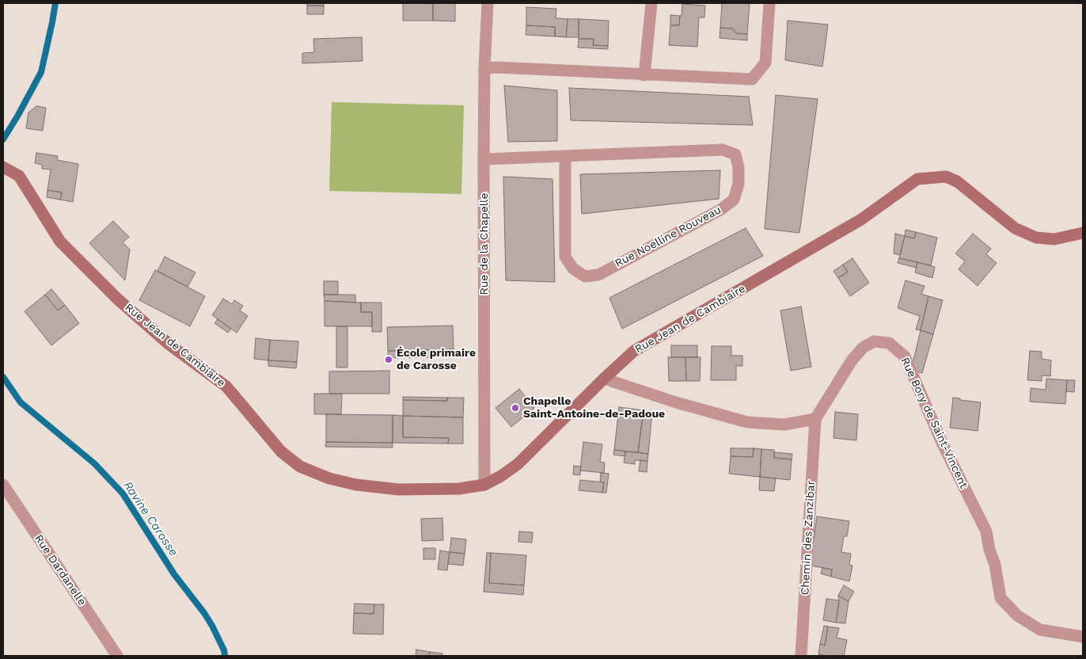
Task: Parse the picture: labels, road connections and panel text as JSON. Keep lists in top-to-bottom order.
{
  "streets": {
    "main road": ["Rue Jean de Cambiaire"],
    "street": [
      "Rue Noelline Rouveau",
      "Rue de la Chapelle",
      "Rue Bory de Saint-Vincent",
      "Chemin des Zanzibar",
      "Rue Dardanelle"
    ]
  },
  "crossings": [
    ["Rue Noelline Rouveau", "Rue de la Chapelle"],
    ["Rue de la Chapelle", "Rue Jean de Cambiaire"],
    ["Rue Bory de Saint-Vincent", "Chemin des Zanzibar"]
  ],
  "water": ["Ravine Carosse"],
  "places": ["École primaire de Carosse", "Chapelle Saint-Antoine-de-Padoue"]
}
